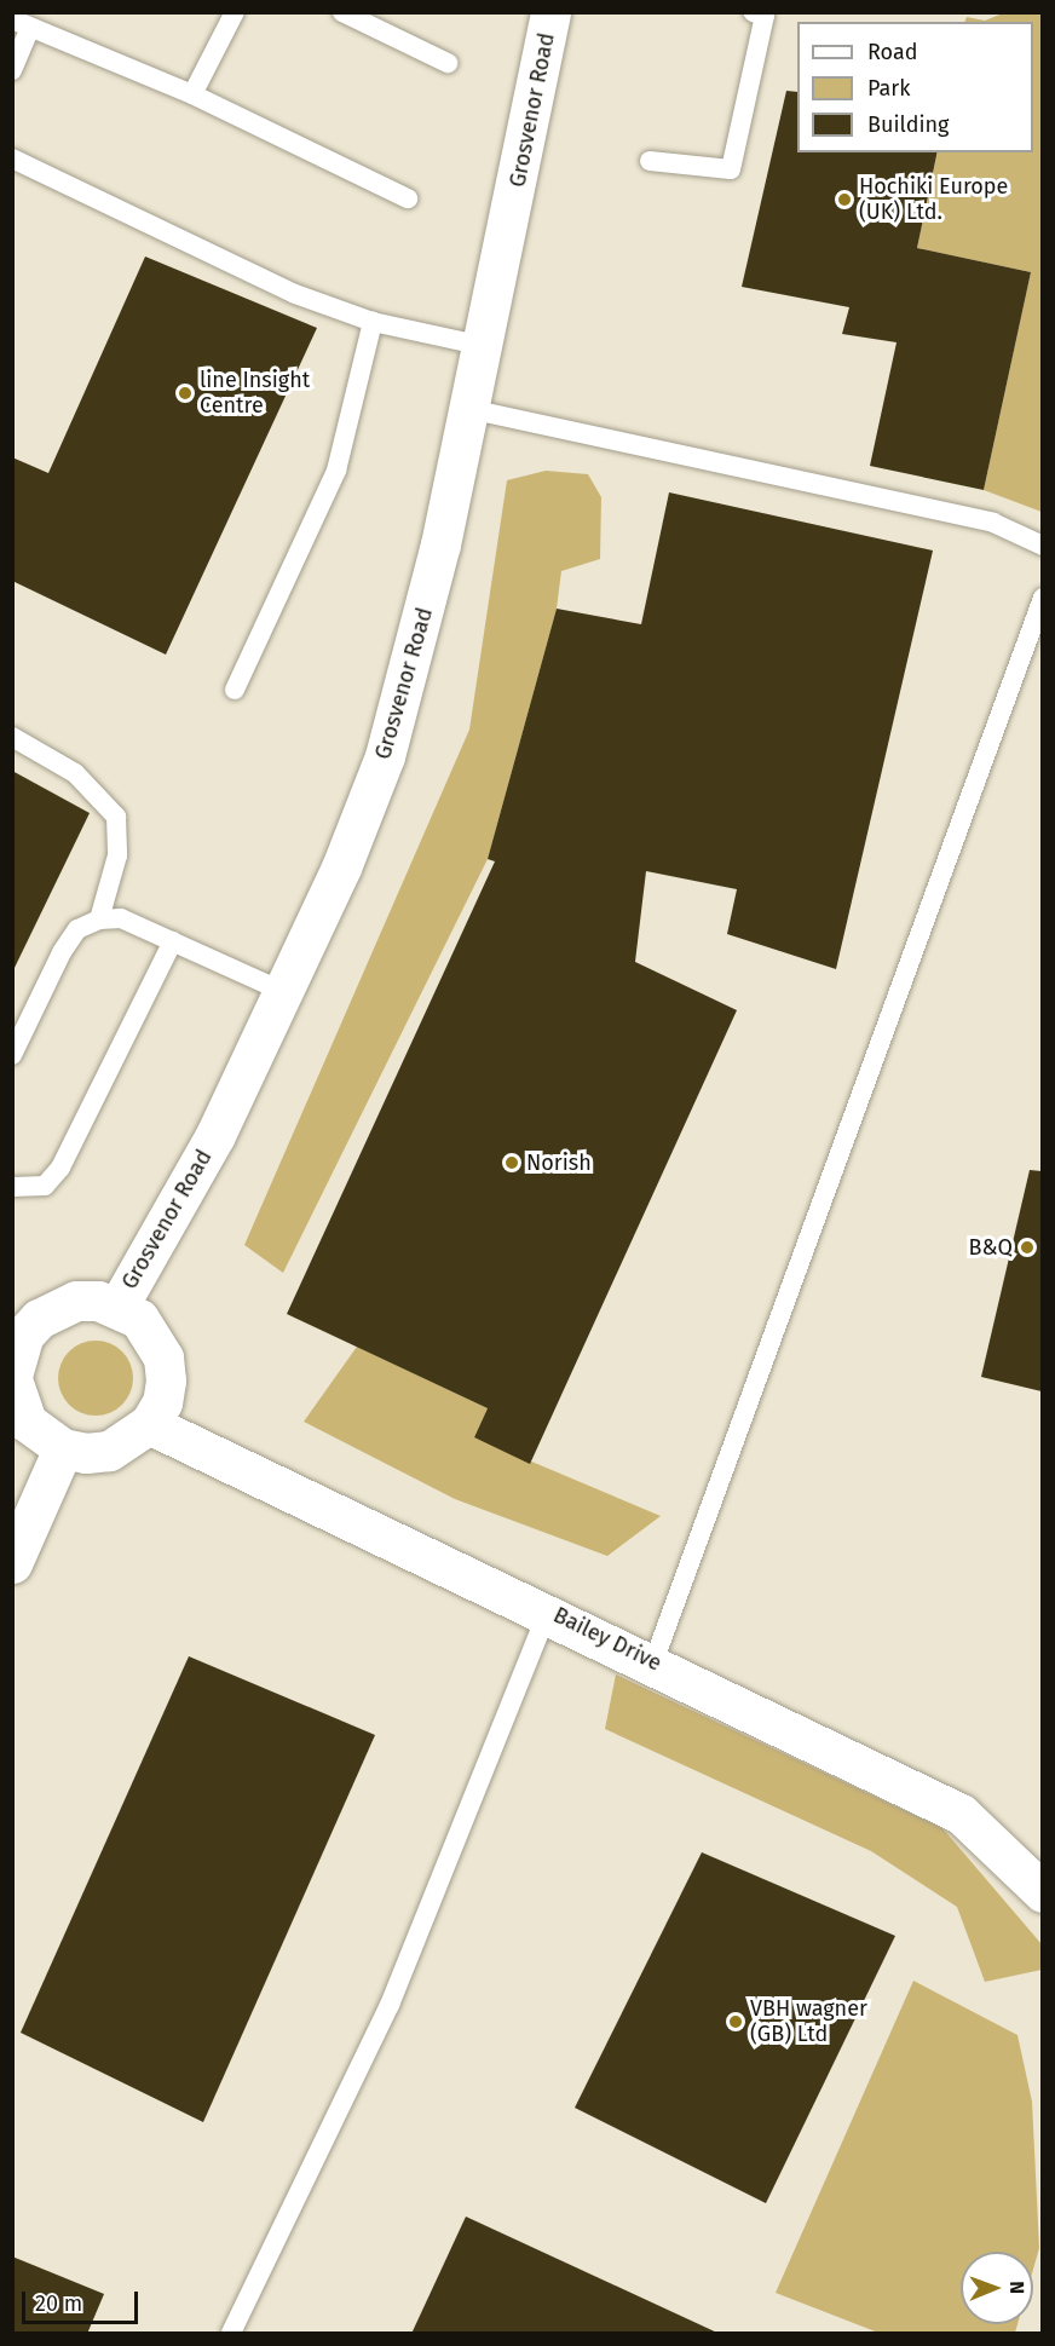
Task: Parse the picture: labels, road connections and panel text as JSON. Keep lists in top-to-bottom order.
{
  "streets": {
    "street": ["Grosvenor Road", "Bailey Drive"]
  },
  "crossings": [
    ["Grosvenor Road", "Bailey Drive"]
  ],
  "places": [
    "Hochiki Europe (UK) Ltd.",
    "line Insight Centre",
    "Norish",
    "B&Q",
    "VBH wagner (GB) Ltd"
  ],
  "legend": ["Road", "Park", "Building"],
  "scale_bar": "20 m",
  "north": "right"
}
